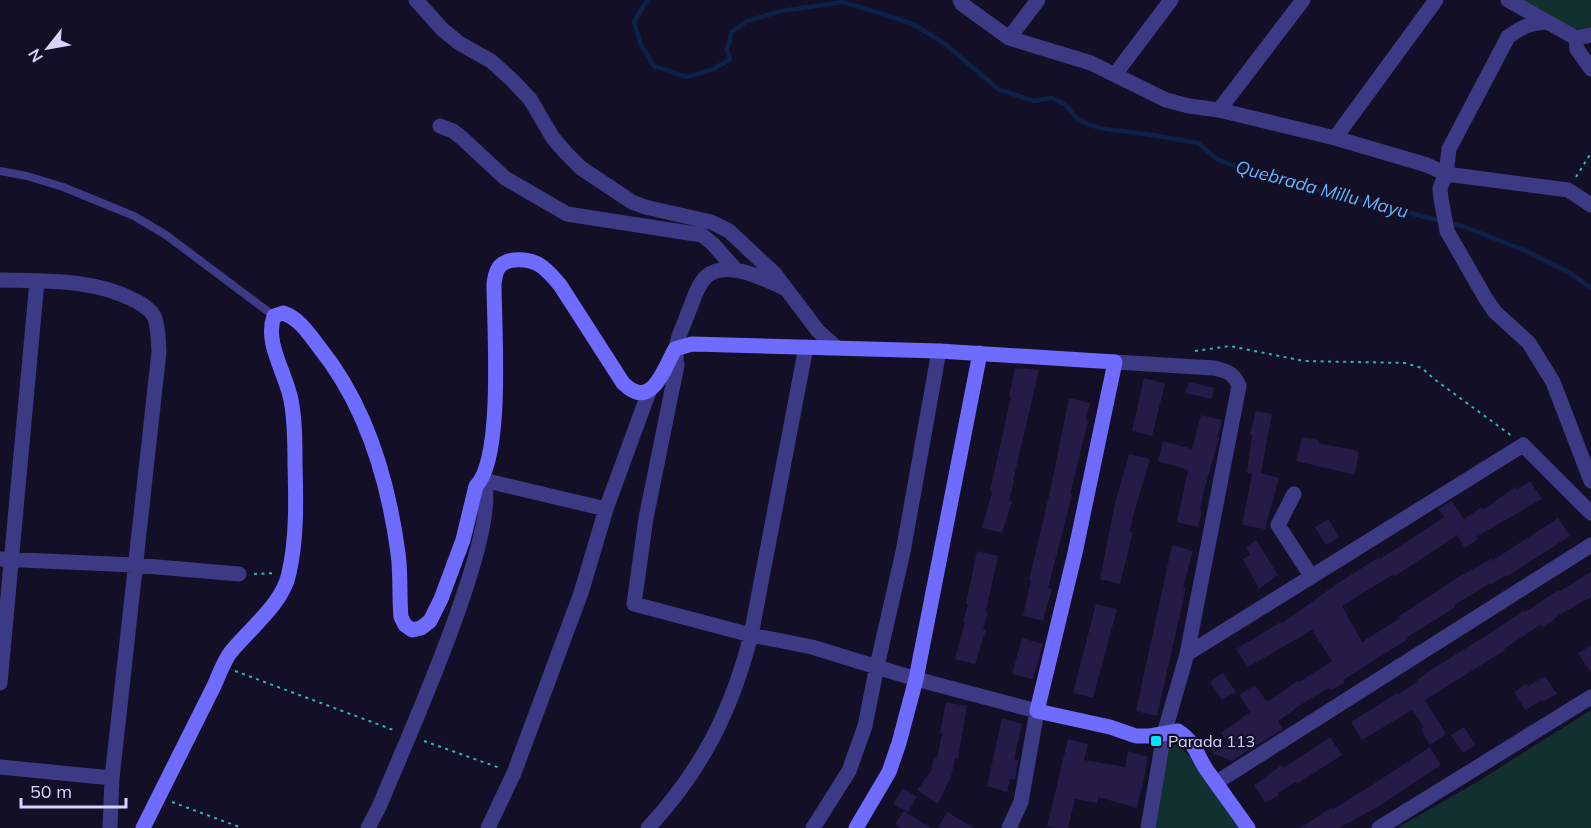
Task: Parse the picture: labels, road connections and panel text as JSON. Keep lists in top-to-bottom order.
{
  "water": ["Quebrada Millu Mayu"],
  "places": {
    "transit": ["Parada 113"]
  },
  "scale_bar": "50 m",
  "north": "bottom left"
}
